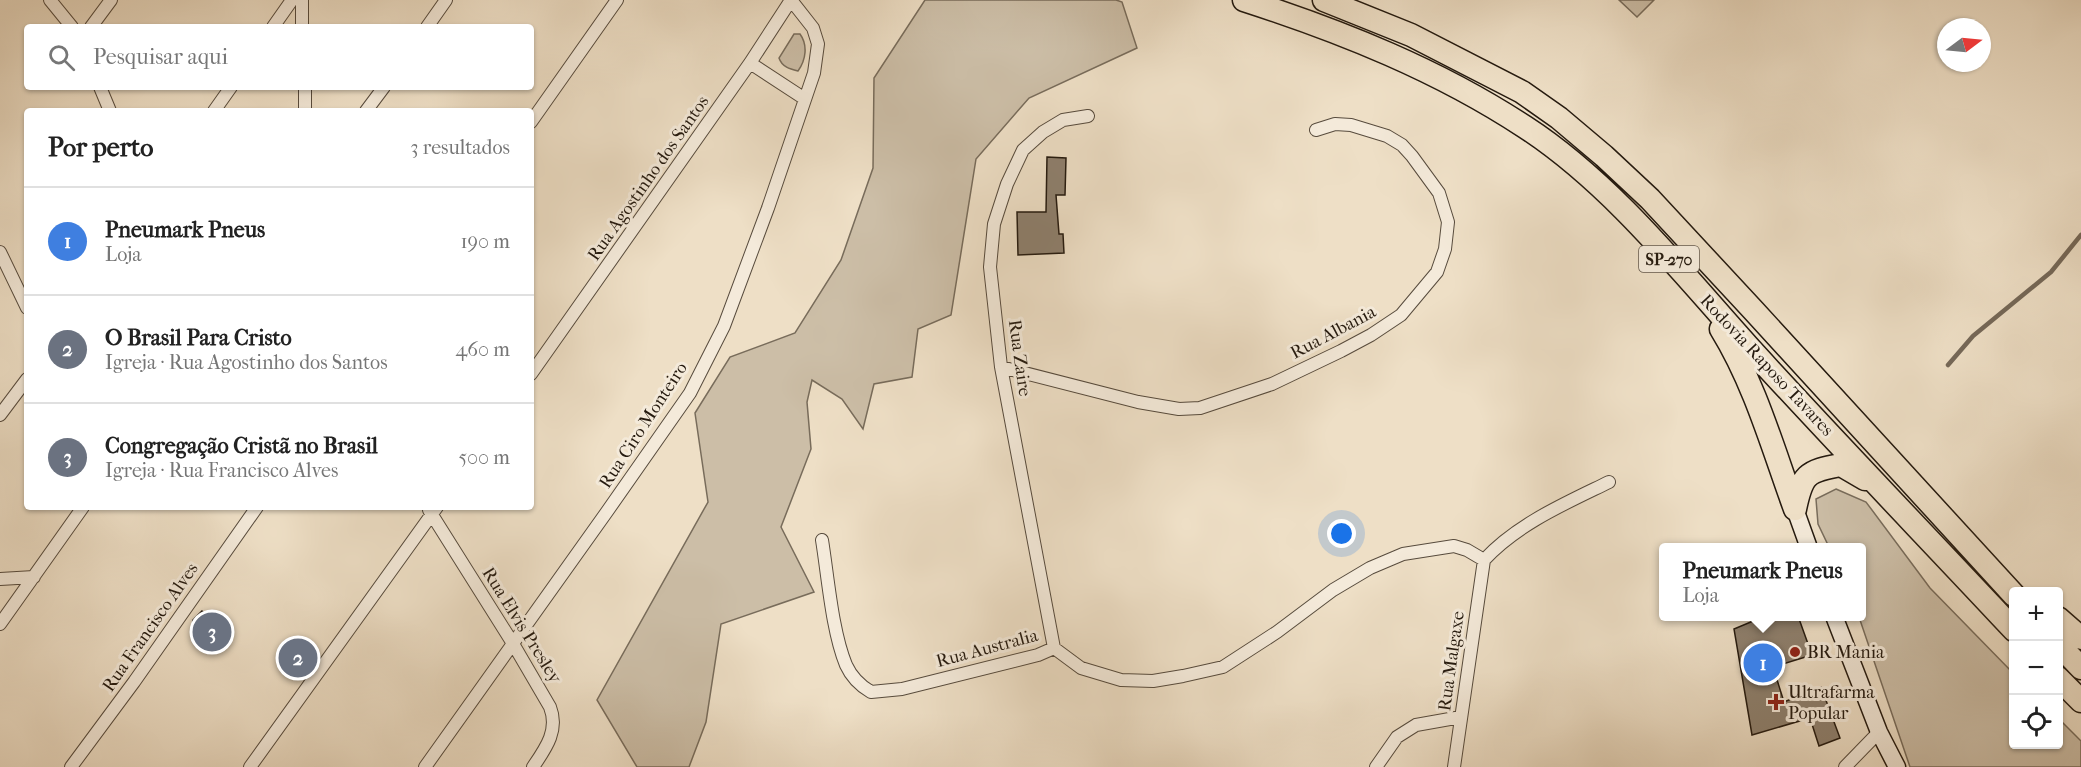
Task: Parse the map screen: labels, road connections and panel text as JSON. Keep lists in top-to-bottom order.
{
  "streets": {
    "highway": ["SP-270", "Rodovia Raposo Tavares"],
    "street": [
      "Rua Agostinho dos Santos",
      "Rua Albania",
      "Rua Zaire",
      "Rua Ciro Monteiro",
      "Rua Elvis Presley",
      "Rua Francisco Alves",
      "Rua Australia",
      "Rua Malgaxe"
    ]
  },
  "crossings": [
    ["Rua Agostinho dos Santos", "Rua Ciro Monteiro"],
    ["Rua Albania", "Rua Zaire"],
    ["Rua Zaire", "Rua Australia"],
    ["Rua Ciro Monteiro", "Rua Elvis Presley"],
    ["Rua Australia", "Rua Malgaxe"]
  ],
  "places": {
    "other": ["BR Mania"],
    "health": ["Ultrafarma Popular"]
  },
  "north": "right",
  "page": {
    "search": "Pesquisar aqui",
    "heading": ["Por perto", "3 resultados"],
    "list": [
      {
        "mark": "1",
        "name": "Pneumark Pneus",
        "note": "Loja",
        "value": "190 m"
      },
      {
        "mark": "2",
        "name": "O Brasil Para Cristo",
        "note": "Igreja · Rua Agostinho dos Santos",
        "value": "460 m"
      },
      {
        "mark": "3",
        "name": "Congregação Cristã no Brasil",
        "note": "Igreja · Rua Francisco Alves",
        "value": "500 m"
      }
    ],
    "popup": ["Pneumark Pneus", "Loja"],
    "map_buttons": ["+", "−"],
    "pins": ["3", "2", "1"]
  }
}
